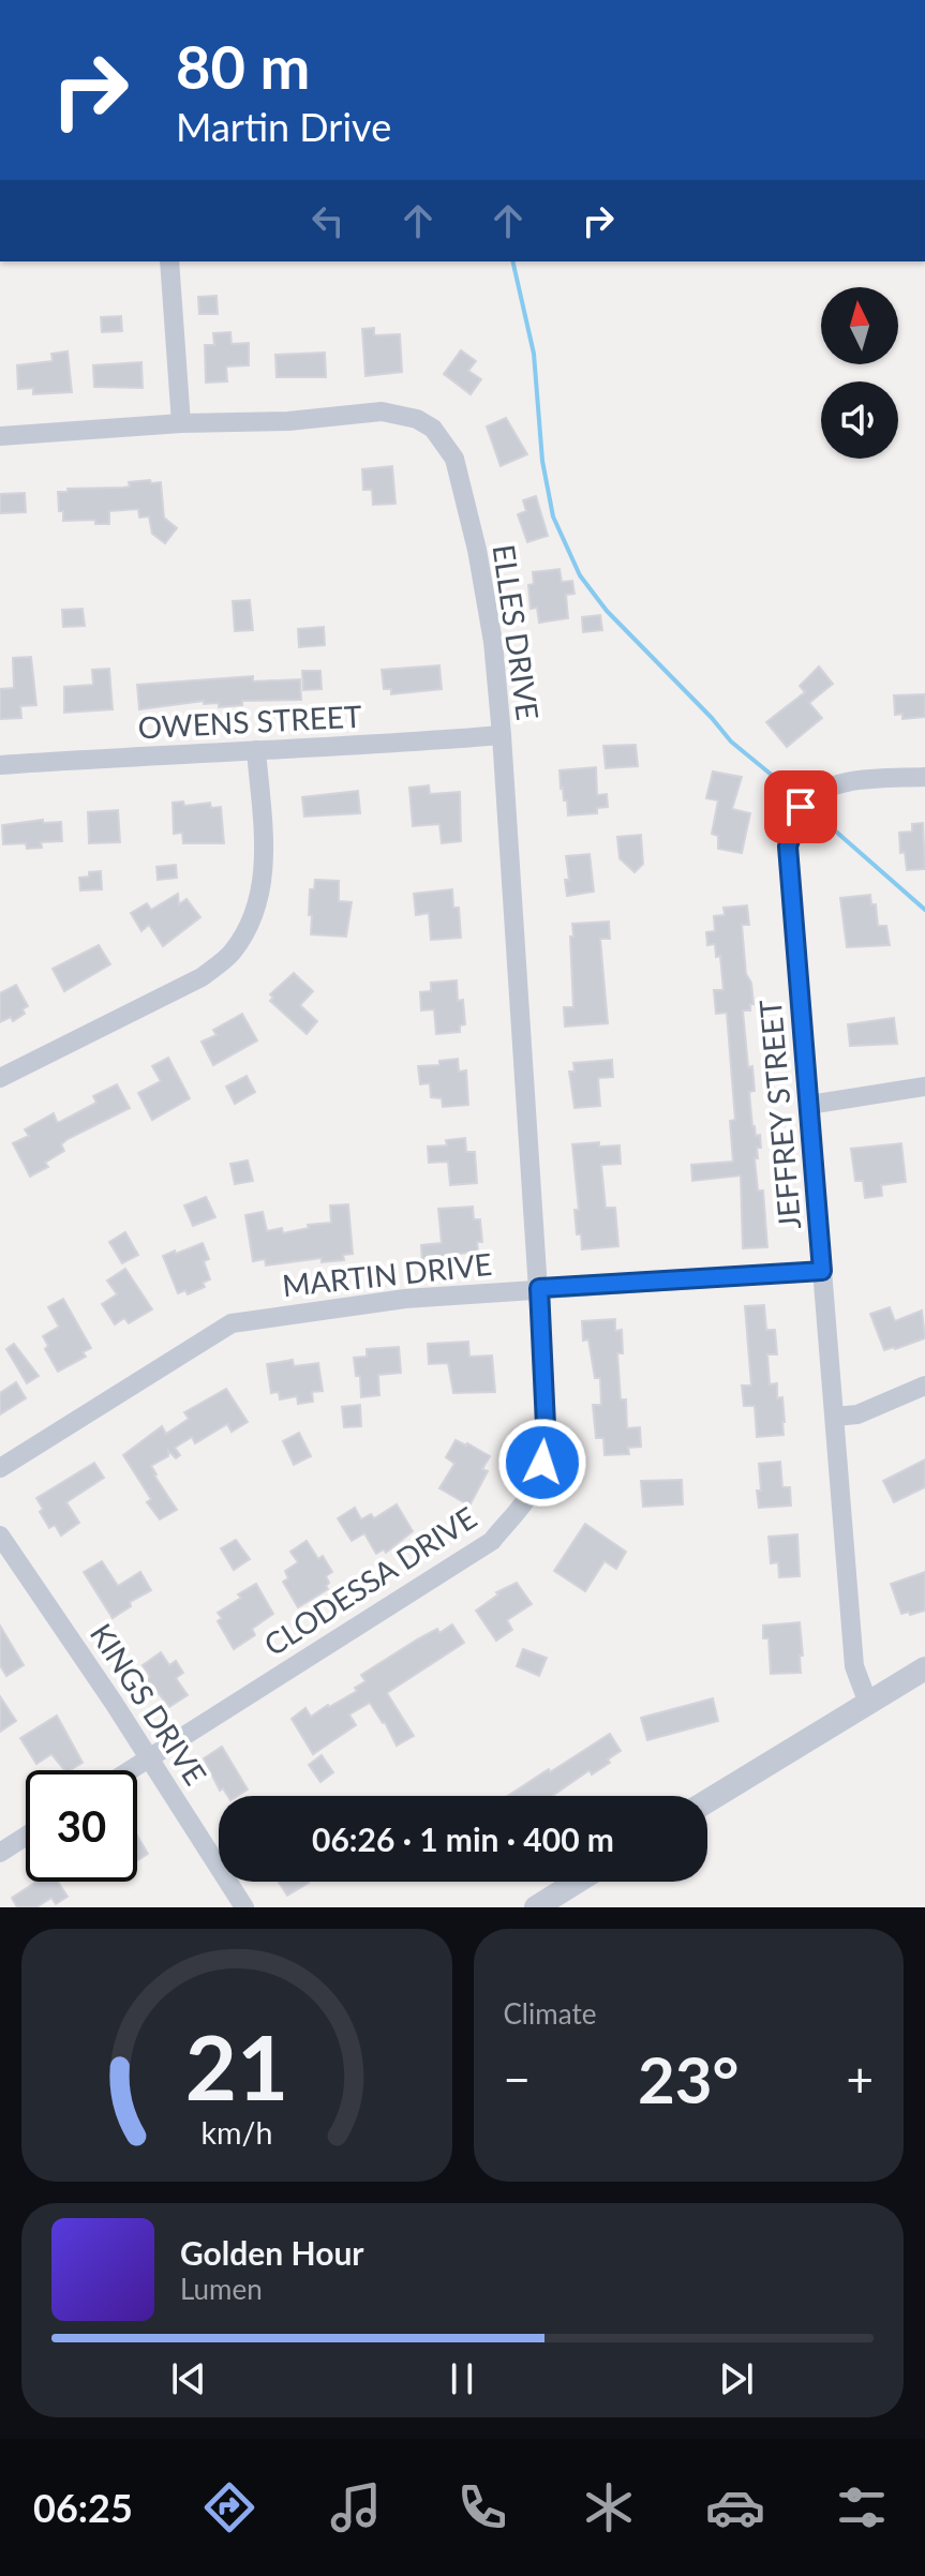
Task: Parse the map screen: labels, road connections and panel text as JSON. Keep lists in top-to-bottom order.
{
  "streets": {
    "street": [
      "ELLES DRIVE",
      "OWENS STREET",
      "JEFFREY STREET",
      "MARTIN DRIVE",
      "CLODESSA DRIVE",
      "KINGS DRIVE"
    ]
  },
  "crossings": [
    ["ELLES DRIVE", "OWENS STREET"],
    ["ELLES DRIVE", "MARTIN DRIVE"],
    ["ELLES DRIVE", "CLODESSA DRIVE"],
    ["JEFFREY STREET", "MARTIN DRIVE"],
    ["MARTIN DRIVE", "CLODESSA DRIVE"],
    ["CLODESSA DRIVE", "KINGS DRIVE"]
  ],
  "north": "top",
  "page": {
    "turn": ["80 m", "Martin Drive"],
    "limit": "30",
    "trip": "06:26 · 1 min · 400 m",
    "tile": "Climate",
    "heat": ["−", "23°", "+"],
    "song": ["Golden Hour", "Lumen"],
    "tabs": "06:25",
    "gauge": ["21", "km/h"]
  }
}
